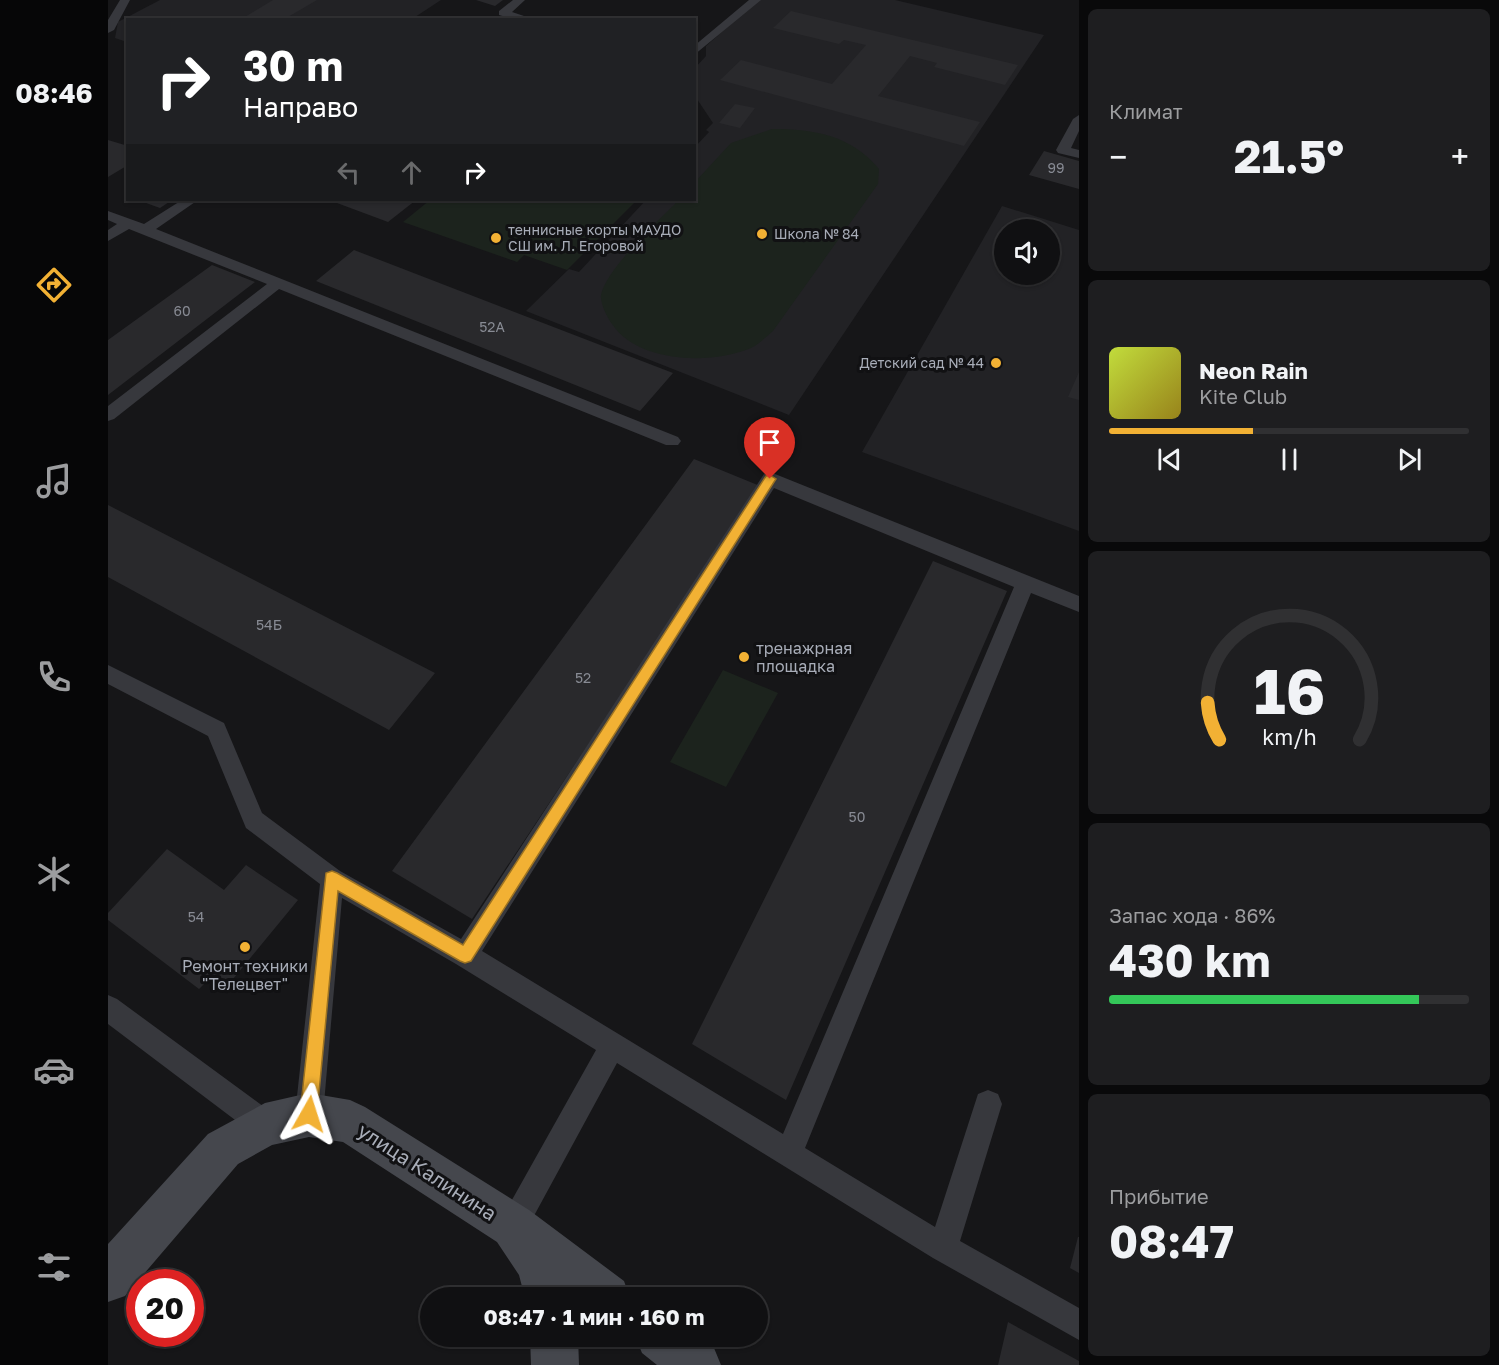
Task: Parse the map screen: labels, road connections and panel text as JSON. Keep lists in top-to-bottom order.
{
  "streets": {
    "main road": ["улица Калинина"]
  },
  "places": [
    "Школа № 84",
    "теннисные корты МАУДО СШ им. Л. Егоровой",
    "Детский сад № 44",
    "тренажрная площадка",
    "Ремонт техники \"Телецвет\""
  ],
  "house_numbers": [
    "99",
    "60",
    "52А",
    "54Б",
    "52",
    "50",
    "54"
  ],
  "page": {
    "tabs": "08:46",
    "tile": [
      "Климат",
      ["Запас хода · 86%", "430 km"],
      ["Прибытие", "08:47"]
    ],
    "turn": ["30 m", "Направо"],
    "heat": ["−", "21.5°", "+"],
    "song": ["Neon Rain", "Kite Club"],
    "limit": "20",
    "trip": "08:47 · 1 мин · 160 m",
    "gauge": ["16", "km/h"]
  }
}
